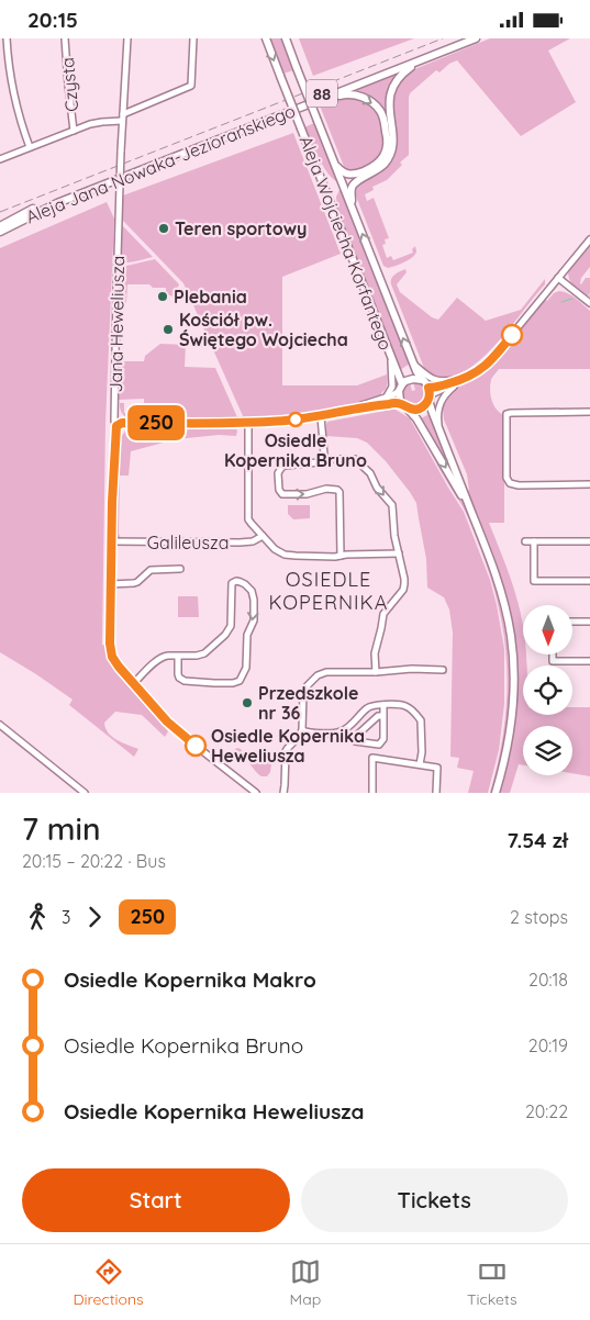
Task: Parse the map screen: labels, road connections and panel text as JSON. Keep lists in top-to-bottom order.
{
  "streets": {
    "main road": ["88", "Aleja Jana Nowaka-Jeziorańskiego", "Aleja Wojciecha Korfantego"],
    "street": ["Czysta", "Jana Heweliusza", "Galileusza"]
  },
  "crossings": [
    ["Jana Heweliusza", "Galileusza"]
  ],
  "districts": ["OSIEDLE KOPERNIKA"],
  "places": [
    "Teren sportowy",
    "Plebania",
    "Kościół pw. Świętego Wojciecha",
    "Osiedle Kopernika Bruno",
    "Przedszkole nr 36",
    "Osiedle Kopernika Heweliusza"
  ],
  "lines": ["bus line 250"],
  "north": "bottom",
  "page": {
    "status": "20:15",
    "on_map": "250",
    "heading": ["7 min", "20:15 – 20:22 · Bus", "7.54 zł"],
    "legs": ["3", "250", "2 stops"],
    "list": [
      {
        "name": "Osiedle Kopernika Makro",
        "value": "20:18"
      },
      {
        "name": "Osiedle Kopernika Bruno",
        "value": "20:19"
      },
      {
        "name": "Osiedle Kopernika Heweliusza",
        "value": "20:22"
      }
    ],
    "buttons": ["Start", "Tickets"],
    "tabs": ["Directions", "Map", "Tickets"]
  }
}
